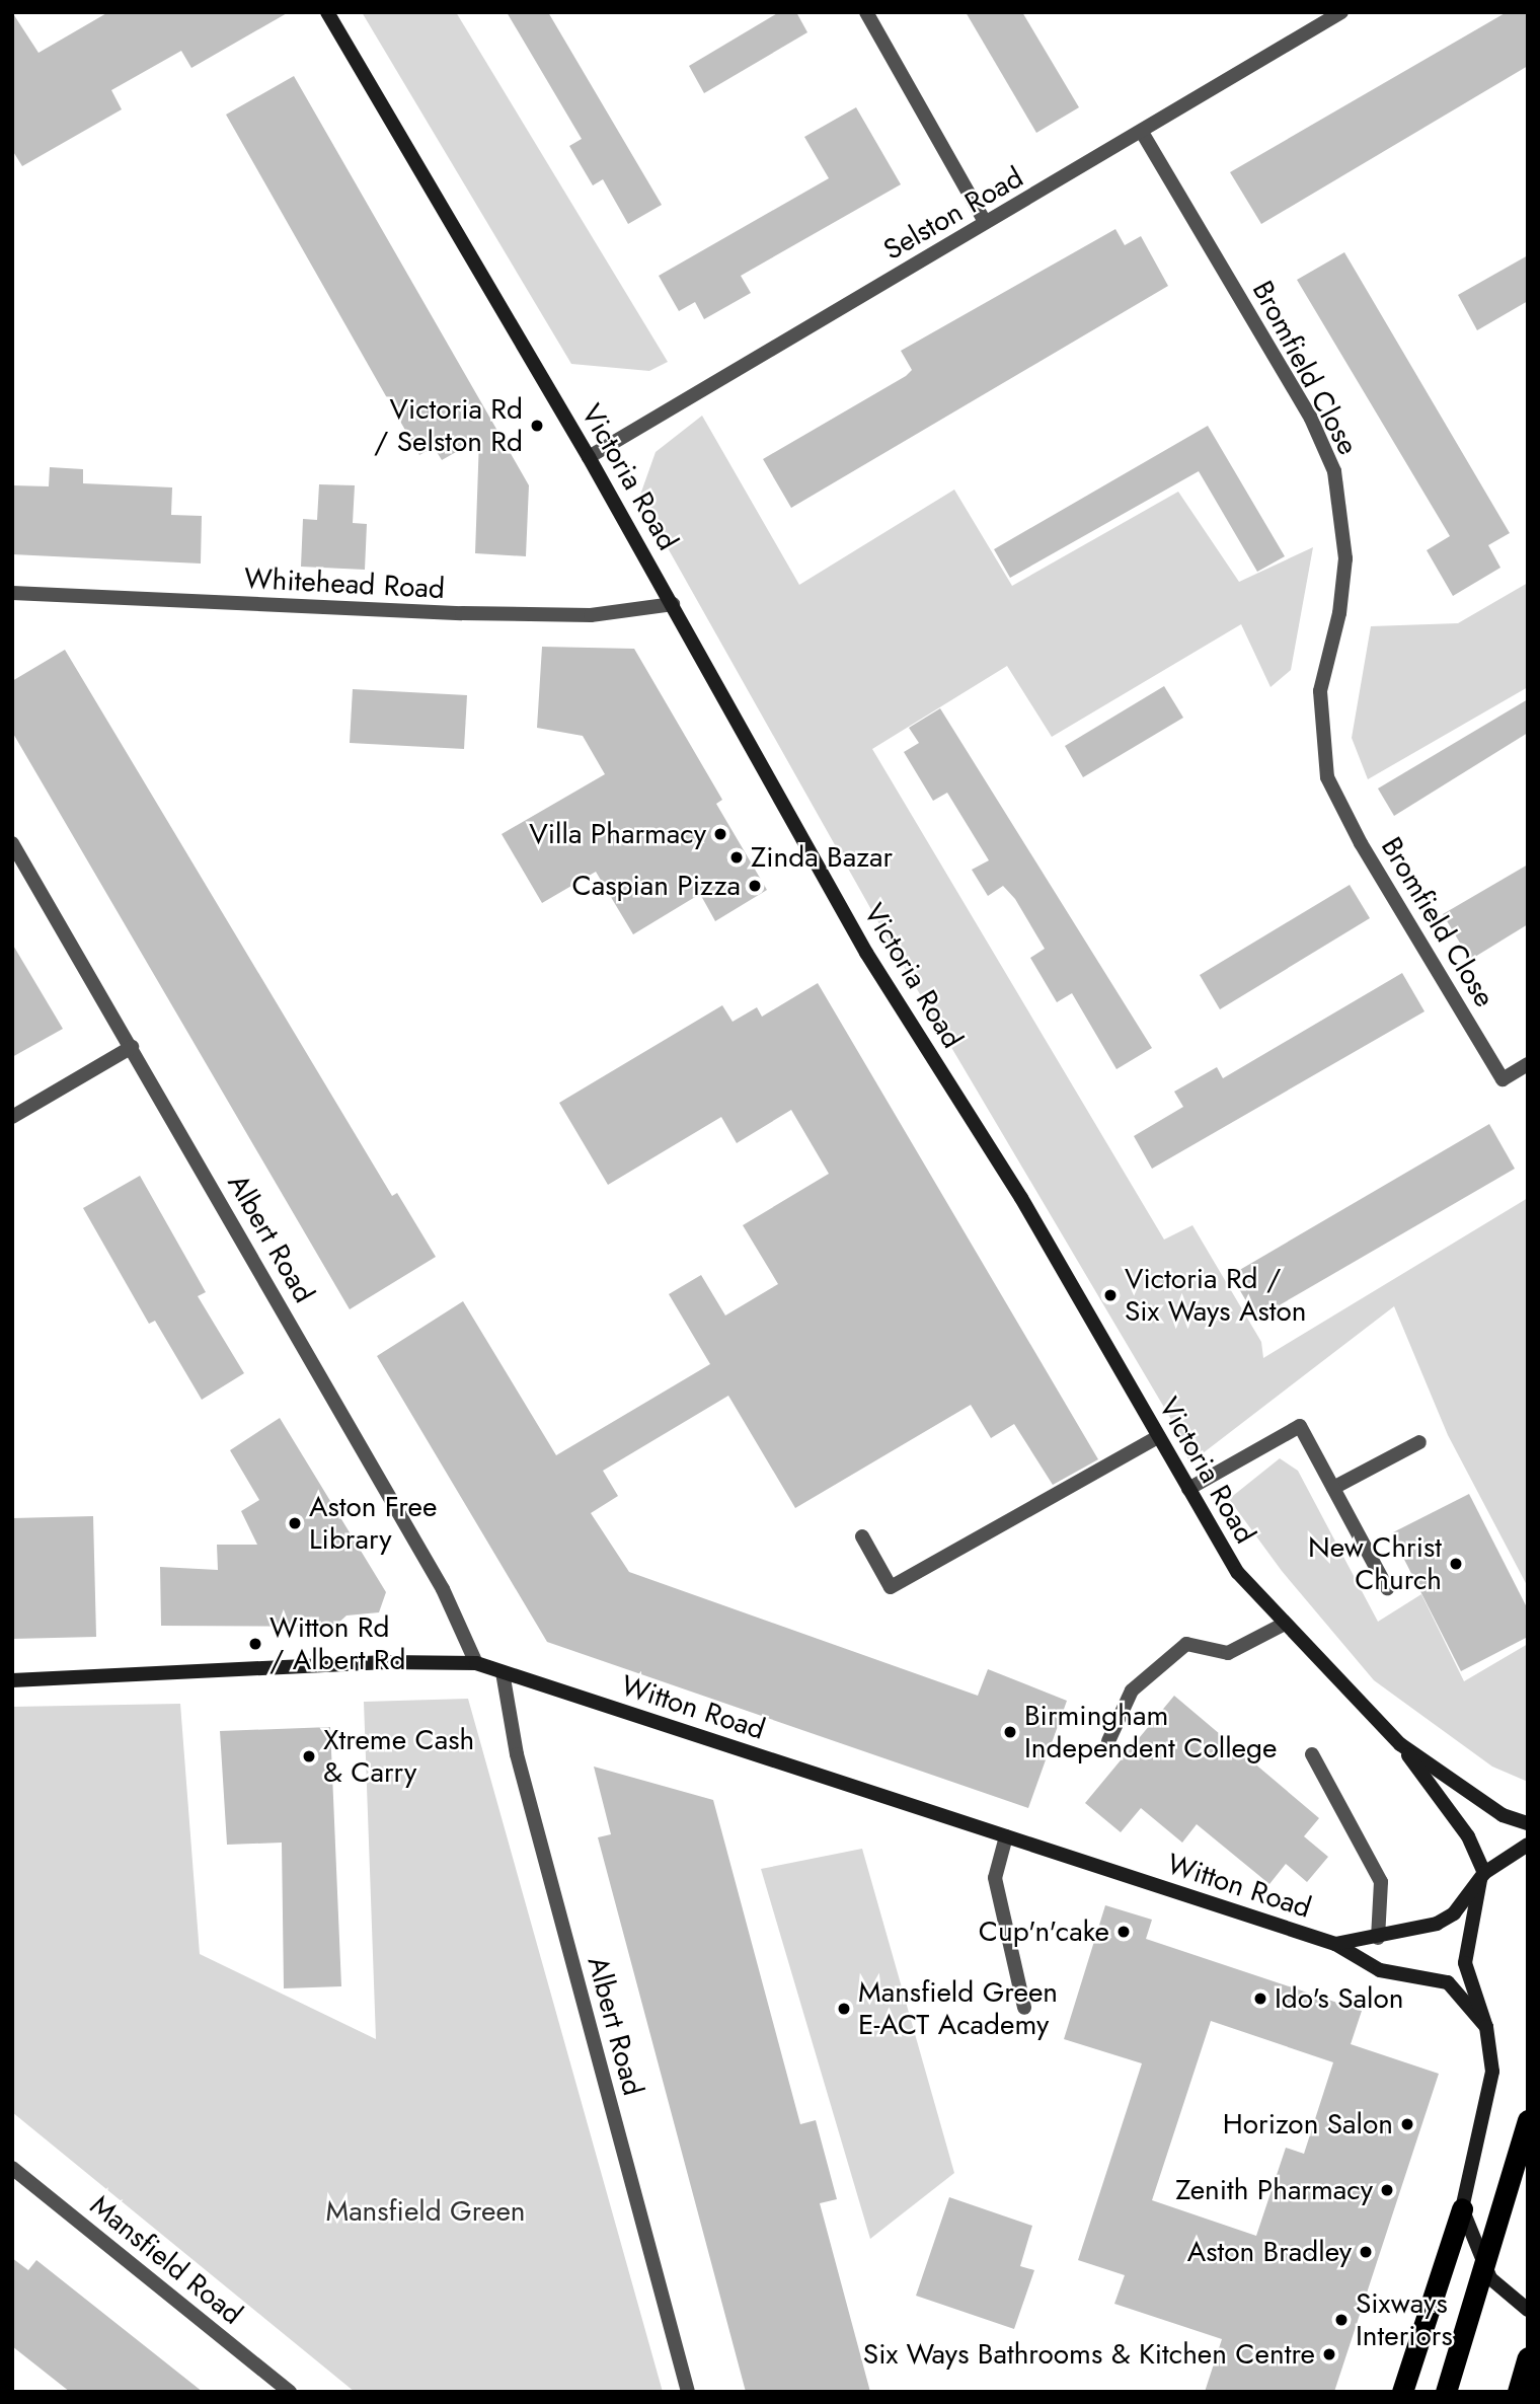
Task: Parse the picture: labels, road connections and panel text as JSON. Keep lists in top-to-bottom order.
{
  "streets": {
    "street": [
      "Selston Road",
      "Bromfield Close",
      "Victoria Road",
      "Whitehead Road",
      "Albert Road",
      "Witton Road",
      "Mansfield Road"
    ]
  },
  "crossings": [
    ["Selston Road", "Bromfield Close"],
    ["Selston Road", "Victoria Road"],
    ["Victoria Road", "Whitehead Road"],
    ["Victoria Road", "Witton Road"],
    ["Albert Road", "Witton Road"]
  ],
  "parks": ["Mansfield Green"],
  "places": [
    "Victoria Rd / Selston Rd",
    "Villa Pharmacy",
    "Zinda Bazar",
    "Caspian Pizza",
    "Victoria Rd / Six Ways Aston",
    "Aston Free Library",
    "New Christ Church",
    "Witton Rd / Albert Rd",
    "Birmingham Independent College",
    "Xtreme Cash & Carry",
    "Cup'n'cake",
    "Ido's Salon",
    "Mansfield Green E-ACT Academy",
    "Horizon Salon",
    "Zenith Pharmacy",
    "Aston Bradley",
    "Sixways Interiors",
    "Six Ways Bathrooms & Kitchen Centre"
  ]
}
